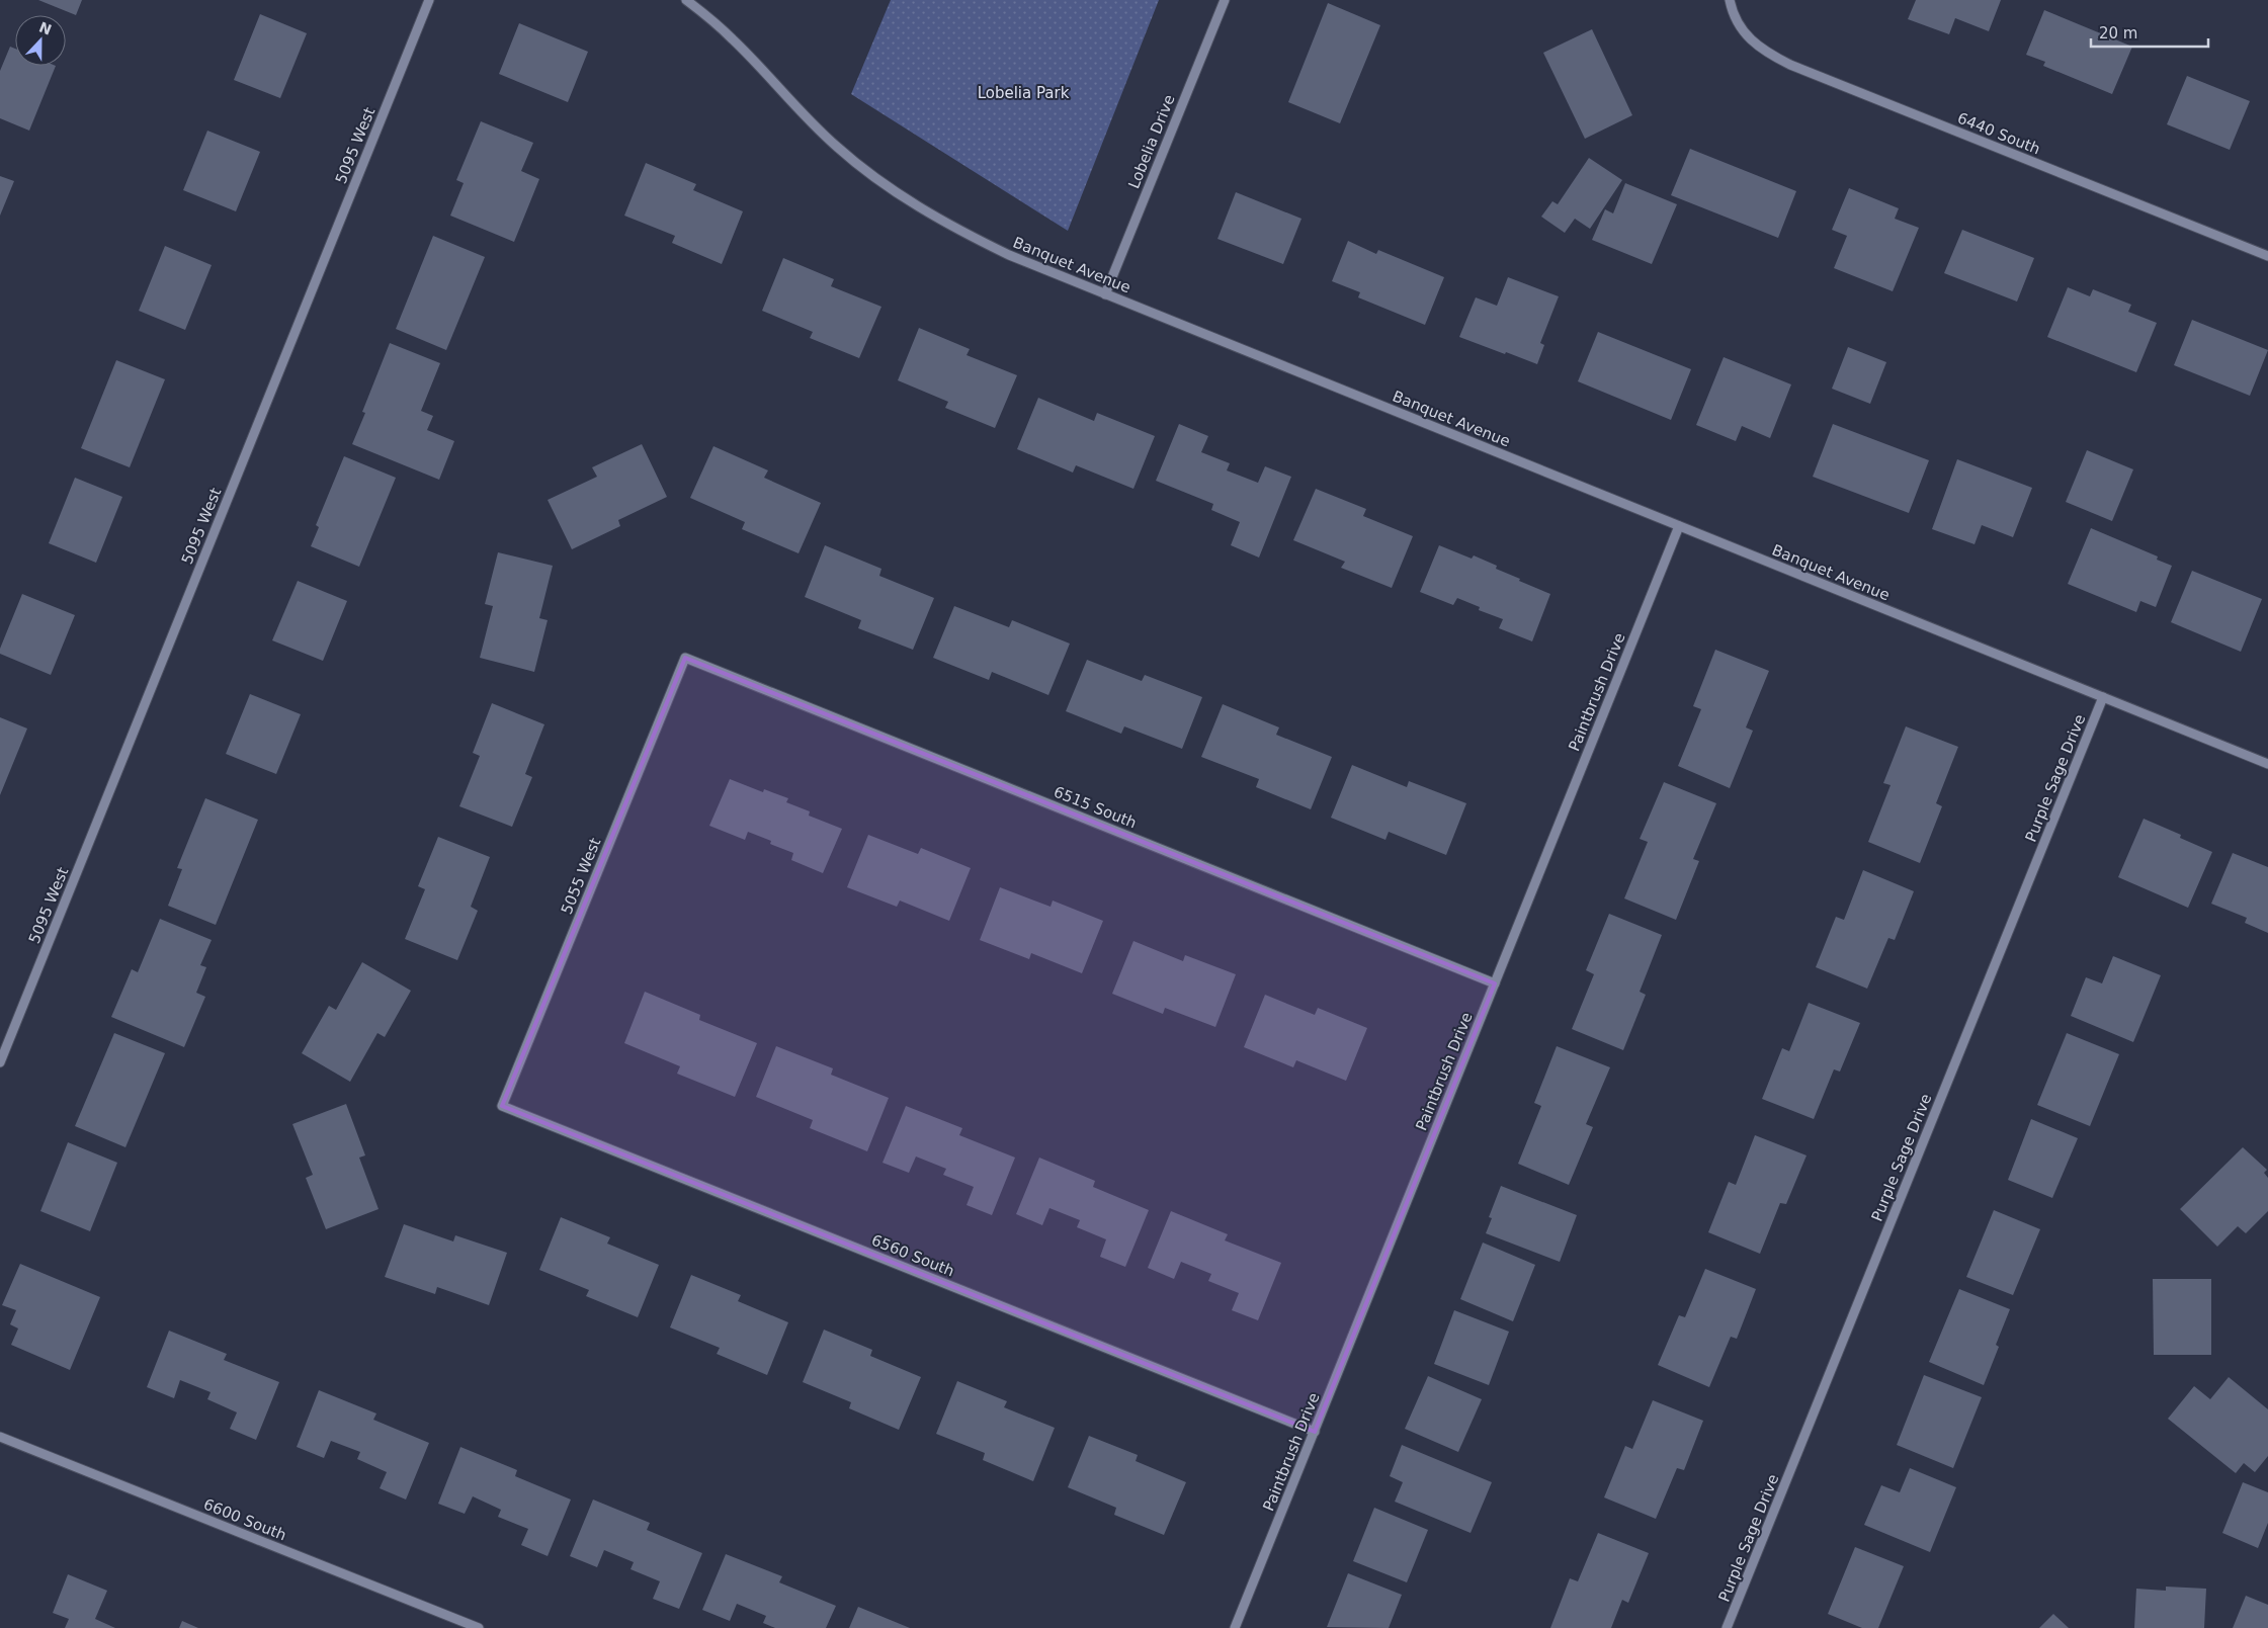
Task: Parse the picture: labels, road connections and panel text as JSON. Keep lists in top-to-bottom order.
{
  "streets": {
    "street": [
      "6440 South",
      "Lobelia Drive",
      "5095 West",
      "Banquet Avenue",
      "Paintbrush Drive",
      "Purple Sage Drive",
      "6515 South",
      "5055 West",
      "6560 South",
      "6600 South"
    ]
  },
  "crossings": [
    ["Lobelia Drive", "Banquet Avenue"],
    ["Banquet Avenue", "Paintbrush Drive"],
    ["Banquet Avenue", "Purple Sage Drive"],
    ["Paintbrush Drive", "6515 South"],
    ["Paintbrush Drive", "6560 South"],
    ["6515 South", "5055 West"],
    ["5055 West", "6560 South"]
  ],
  "parks": ["Lobelia Park"],
  "scale_bar": "20 m",
  "north": "top"
}
